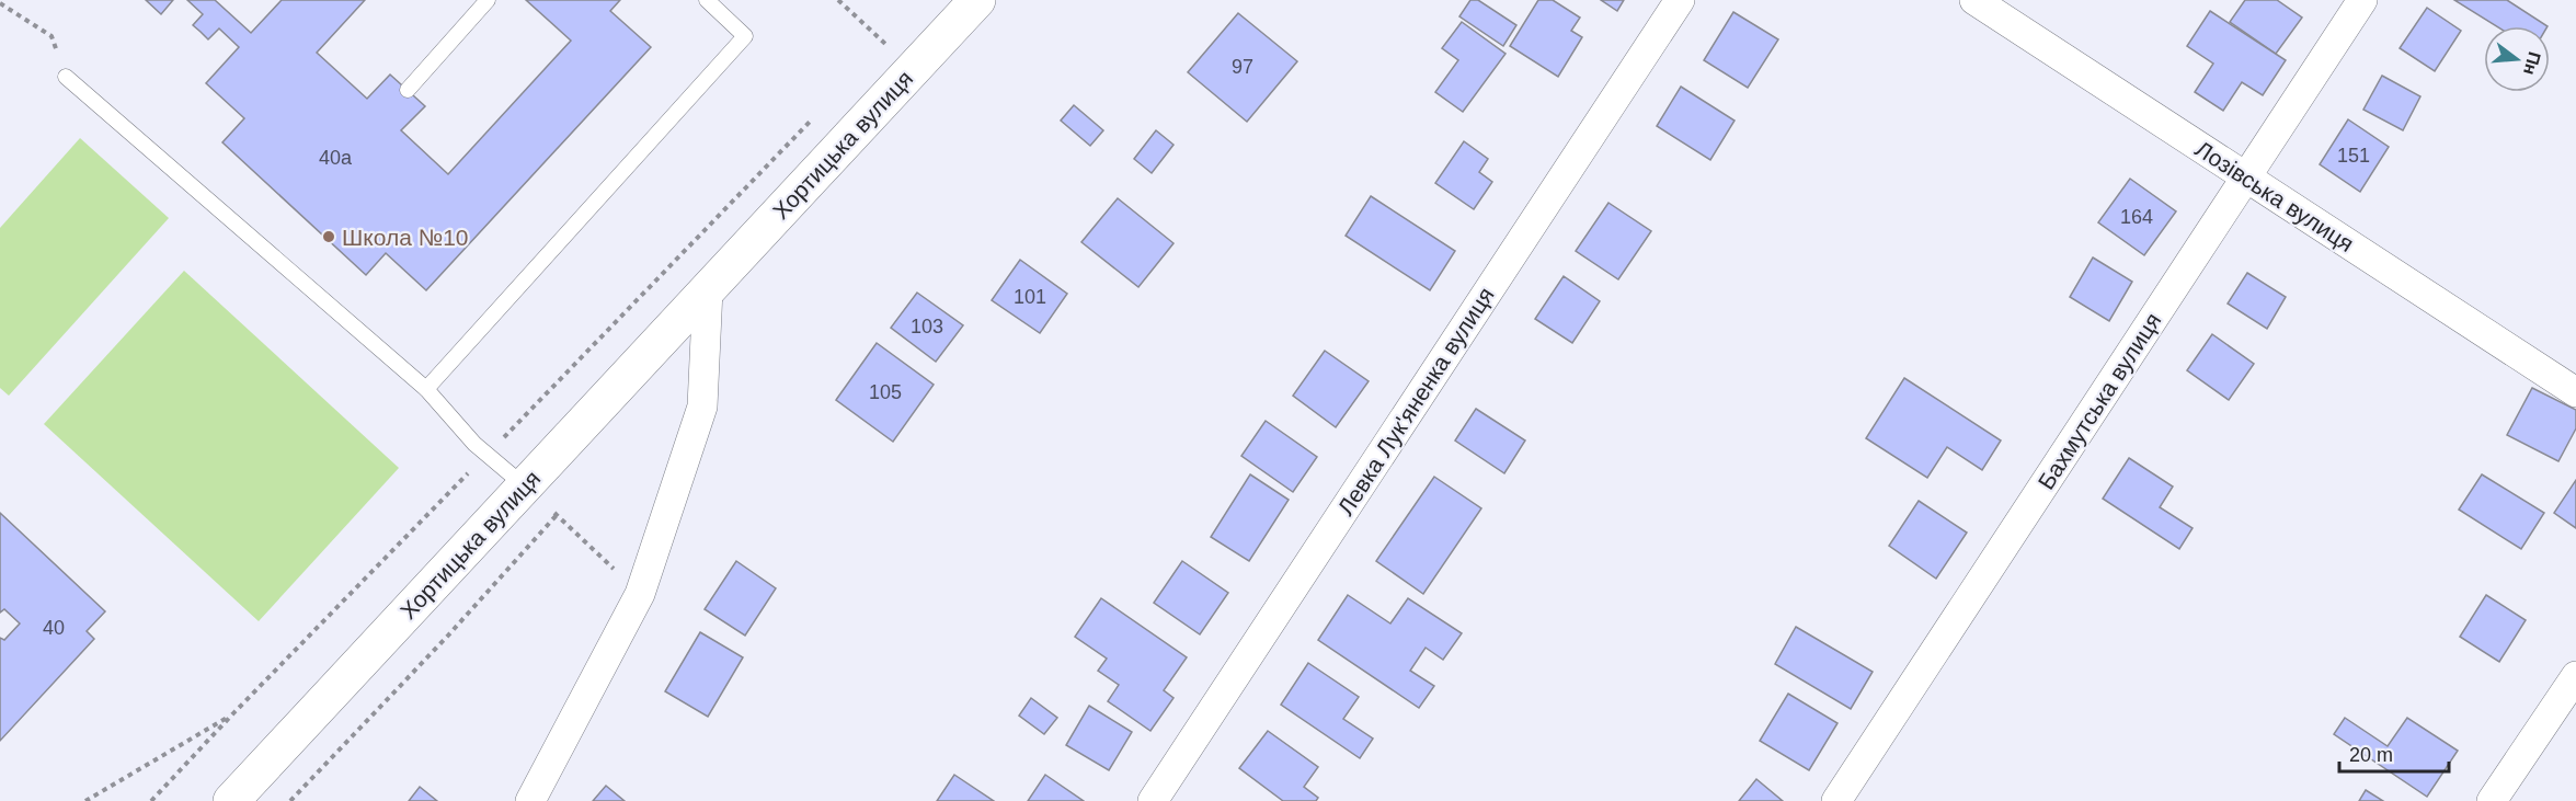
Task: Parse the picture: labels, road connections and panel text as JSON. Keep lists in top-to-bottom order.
{
  "streets": {
    "street": [
      "Хортицька вулиця",
      "Лозівська вулиця",
      "Левка Лук'яненка вулиця",
      "Бахмутська вулиця"
    ]
  },
  "crossings": [
    ["Лозівська вулиця", "Бахмутська вулиця"]
  ],
  "places": ["Школа №10"],
  "house_numbers": [
    "97",
    "151",
    "40а",
    "164",
    "101",
    "103",
    "105",
    "40"
  ],
  "scale_bar": "20 m",
  "north": "right"
}
